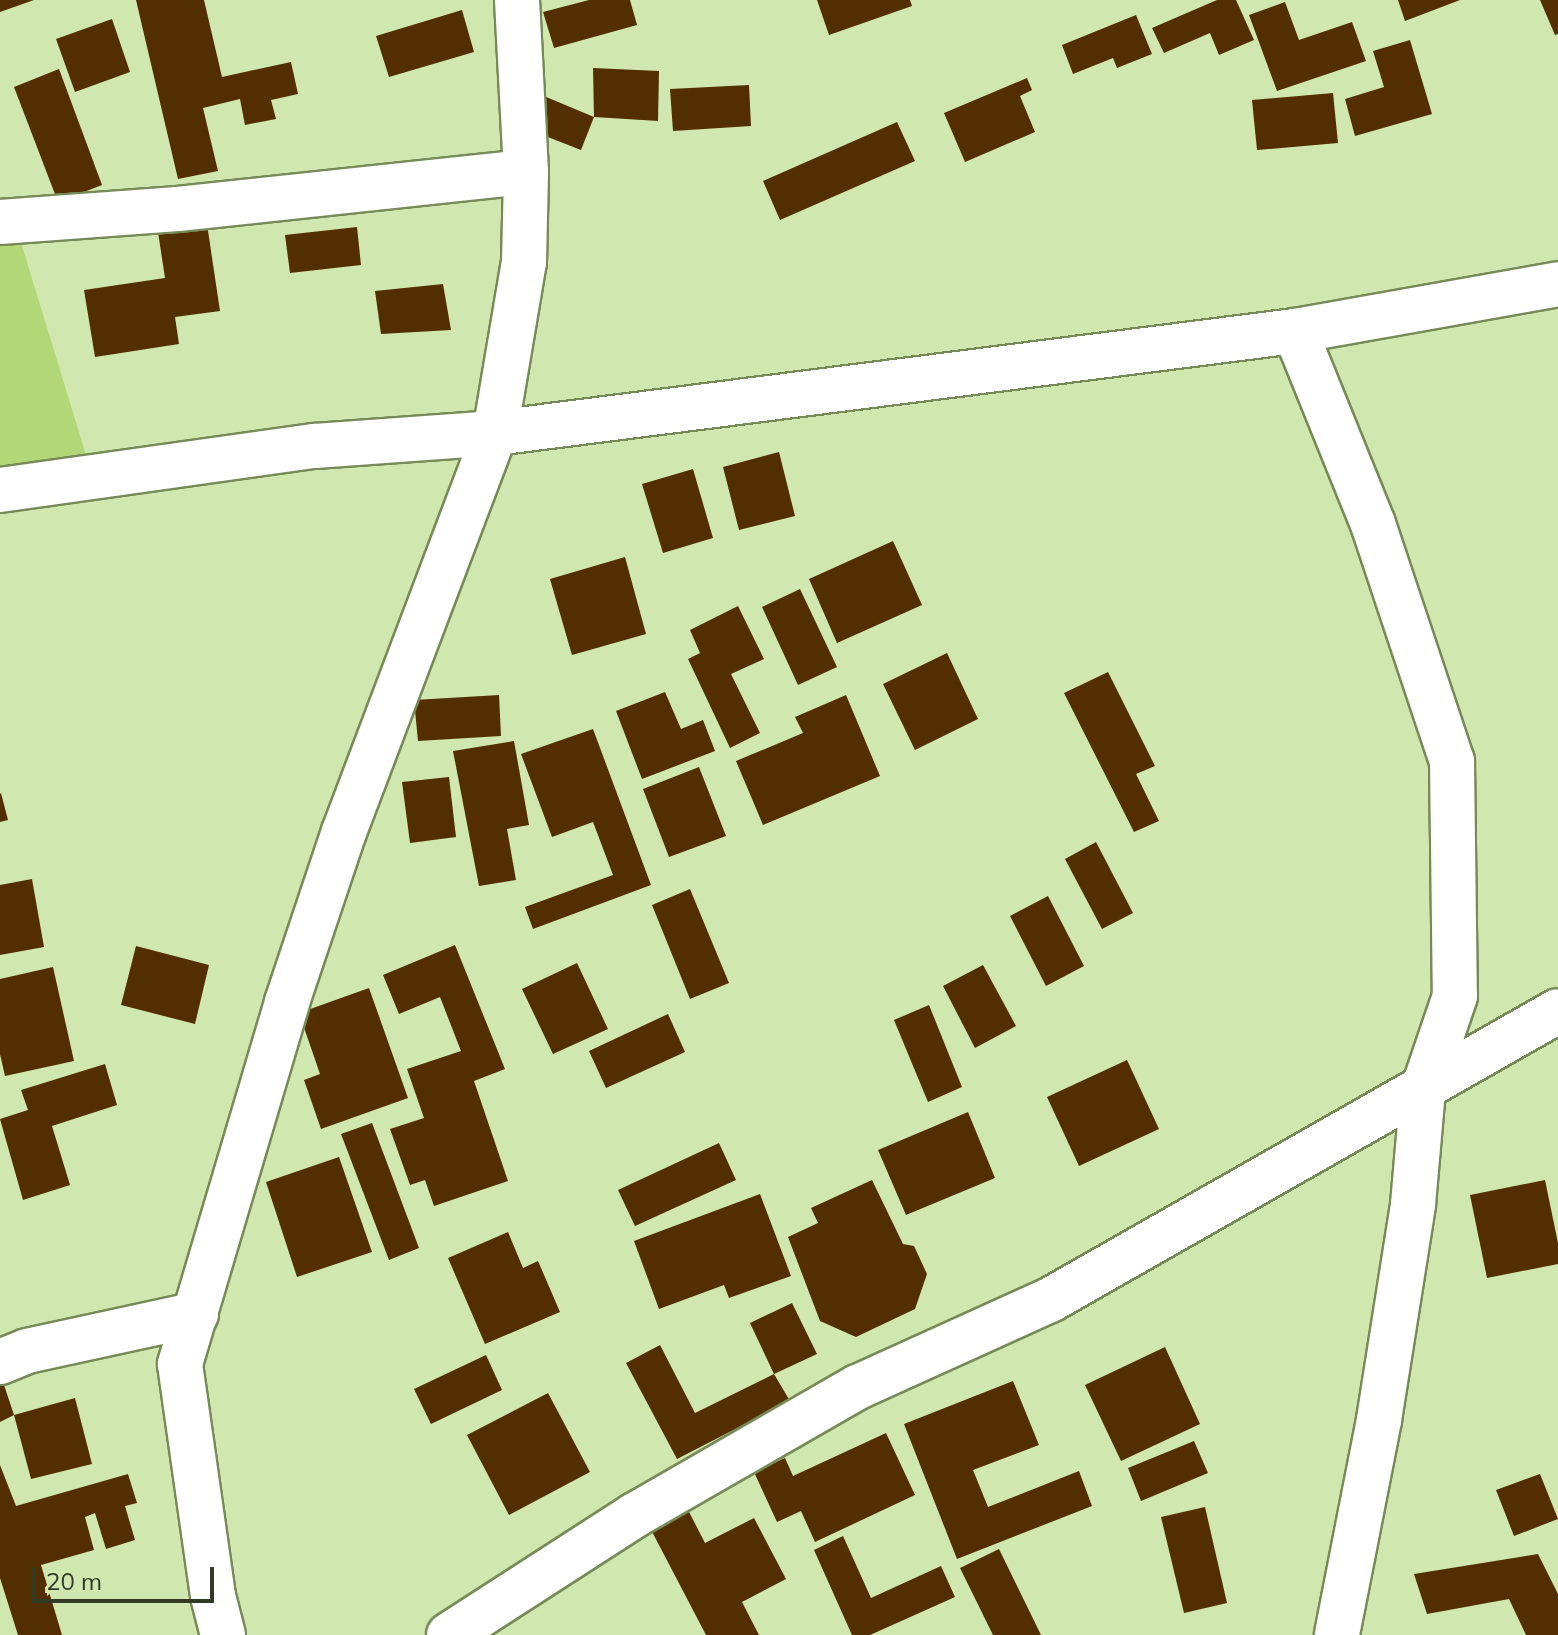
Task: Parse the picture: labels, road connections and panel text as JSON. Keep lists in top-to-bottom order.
{
  "scale_bar": "20 m"
}
